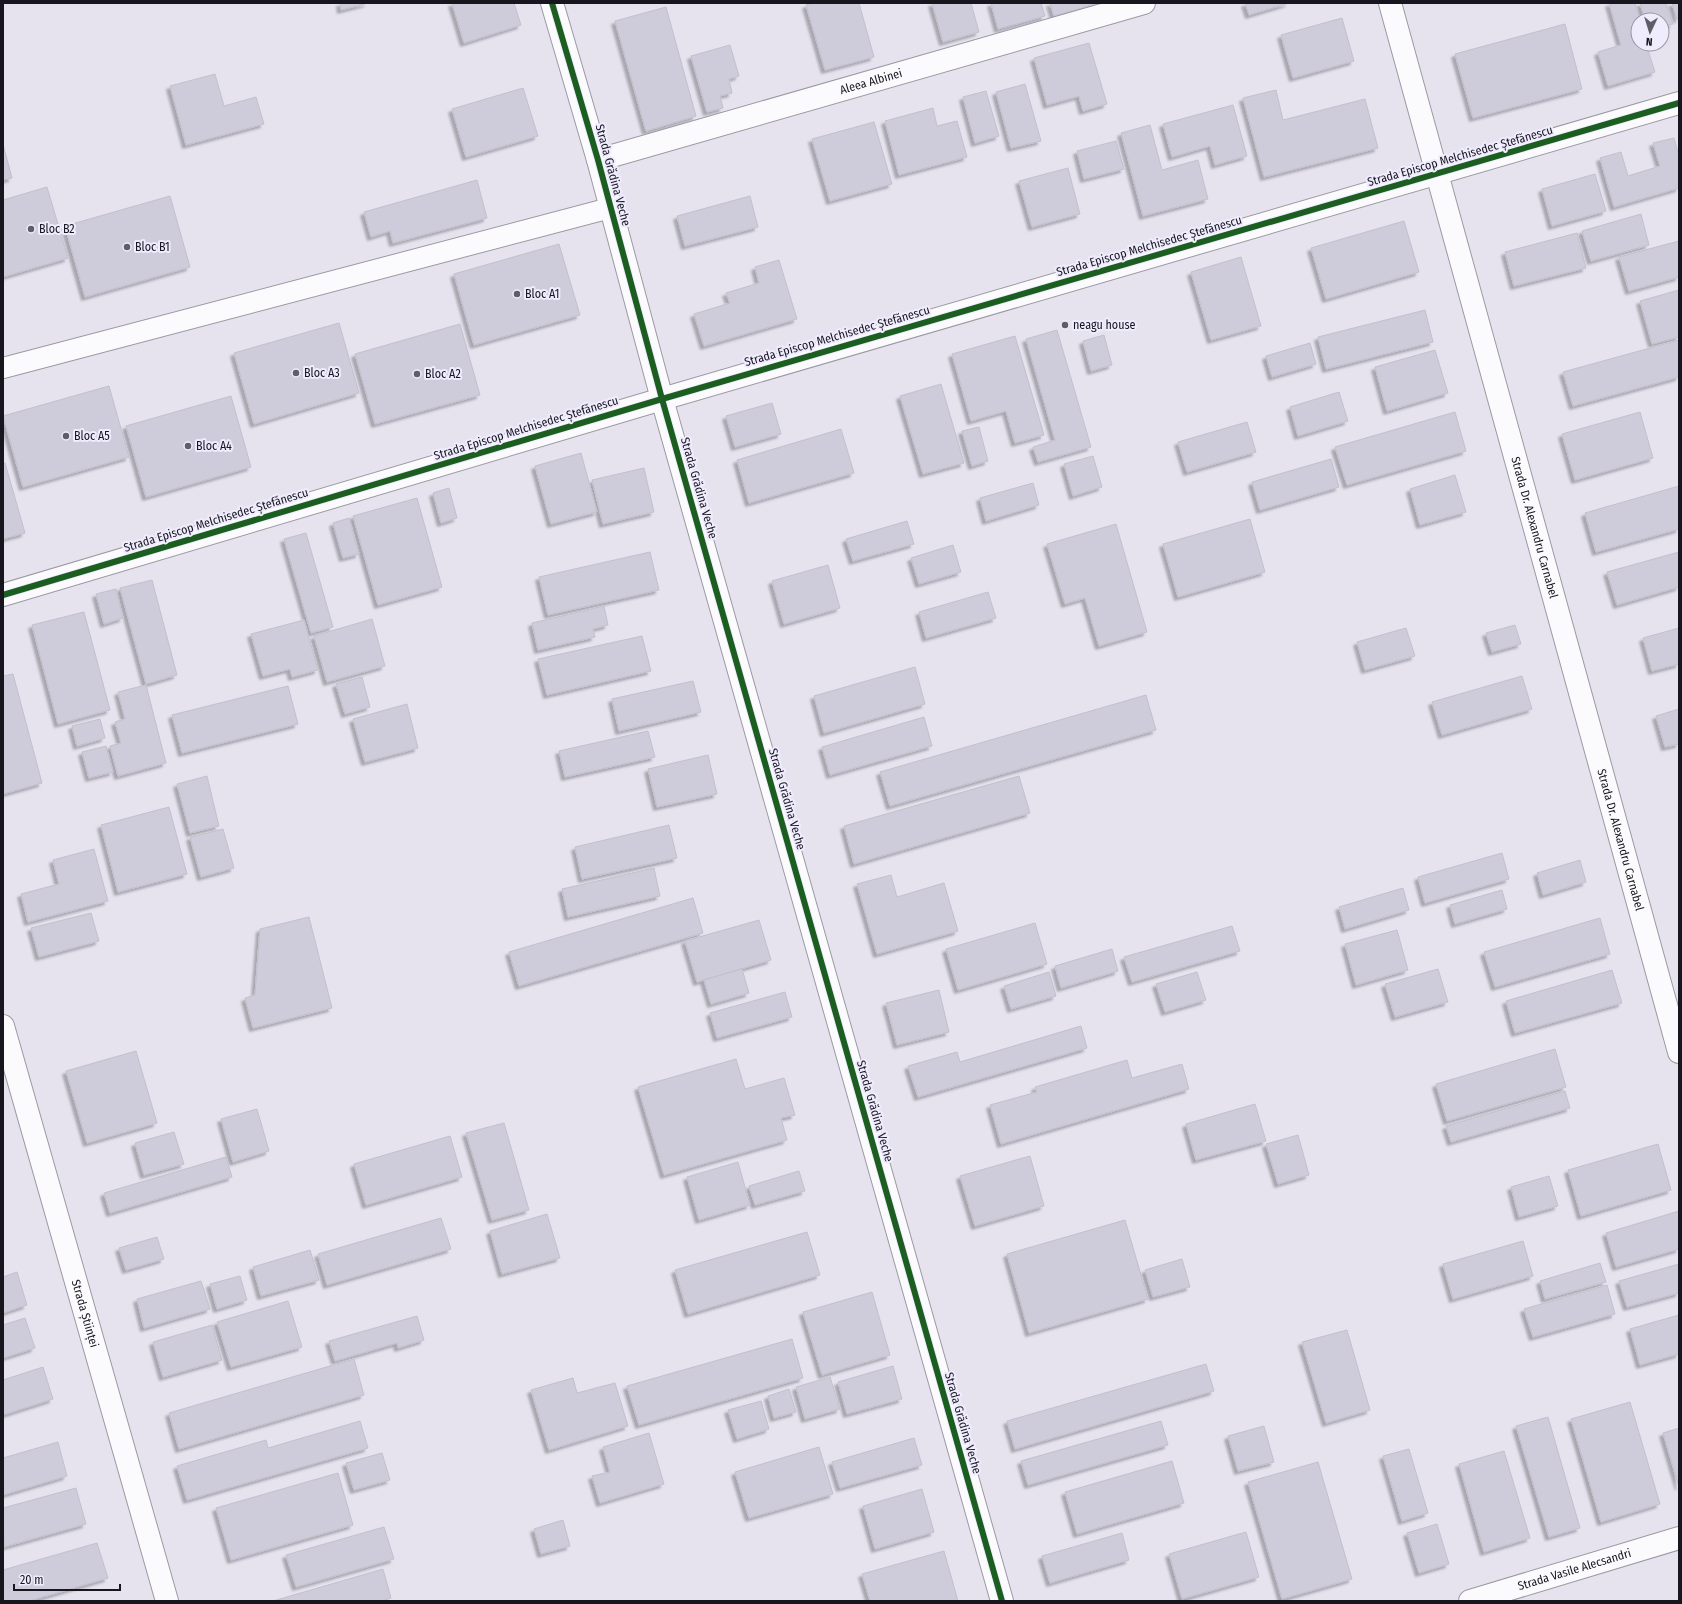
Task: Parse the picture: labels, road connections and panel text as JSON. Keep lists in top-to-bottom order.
{
  "streets": {
    "street": [
      "Aleea Albinei",
      "Strada Episcop Melchisedec Ștefănescu",
      "Strada Grădina Veche",
      "Strada Dr. Alexandru Carnabel",
      "Strada Științei",
      "Strada Vasile Alecsandri"
    ]
  },
  "crossings": [
    ["Aleea Albinei", "Strada Grădina Veche"],
    ["Strada Episcop Melchisedec Ștefănescu", "Strada Grădina Veche"],
    ["Strada Episcop Melchisedec Ștefănescu", "Strada Dr. Alexandru Carnabel"]
  ],
  "places": [
    "Bloc B2",
    "Bloc B1",
    "Bloc A1",
    "neagu house",
    "Bloc A3",
    "Bloc A2",
    "Bloc A5",
    "Bloc A4"
  ],
  "scale_bar": "20 m",
  "north": "bottom"
}
